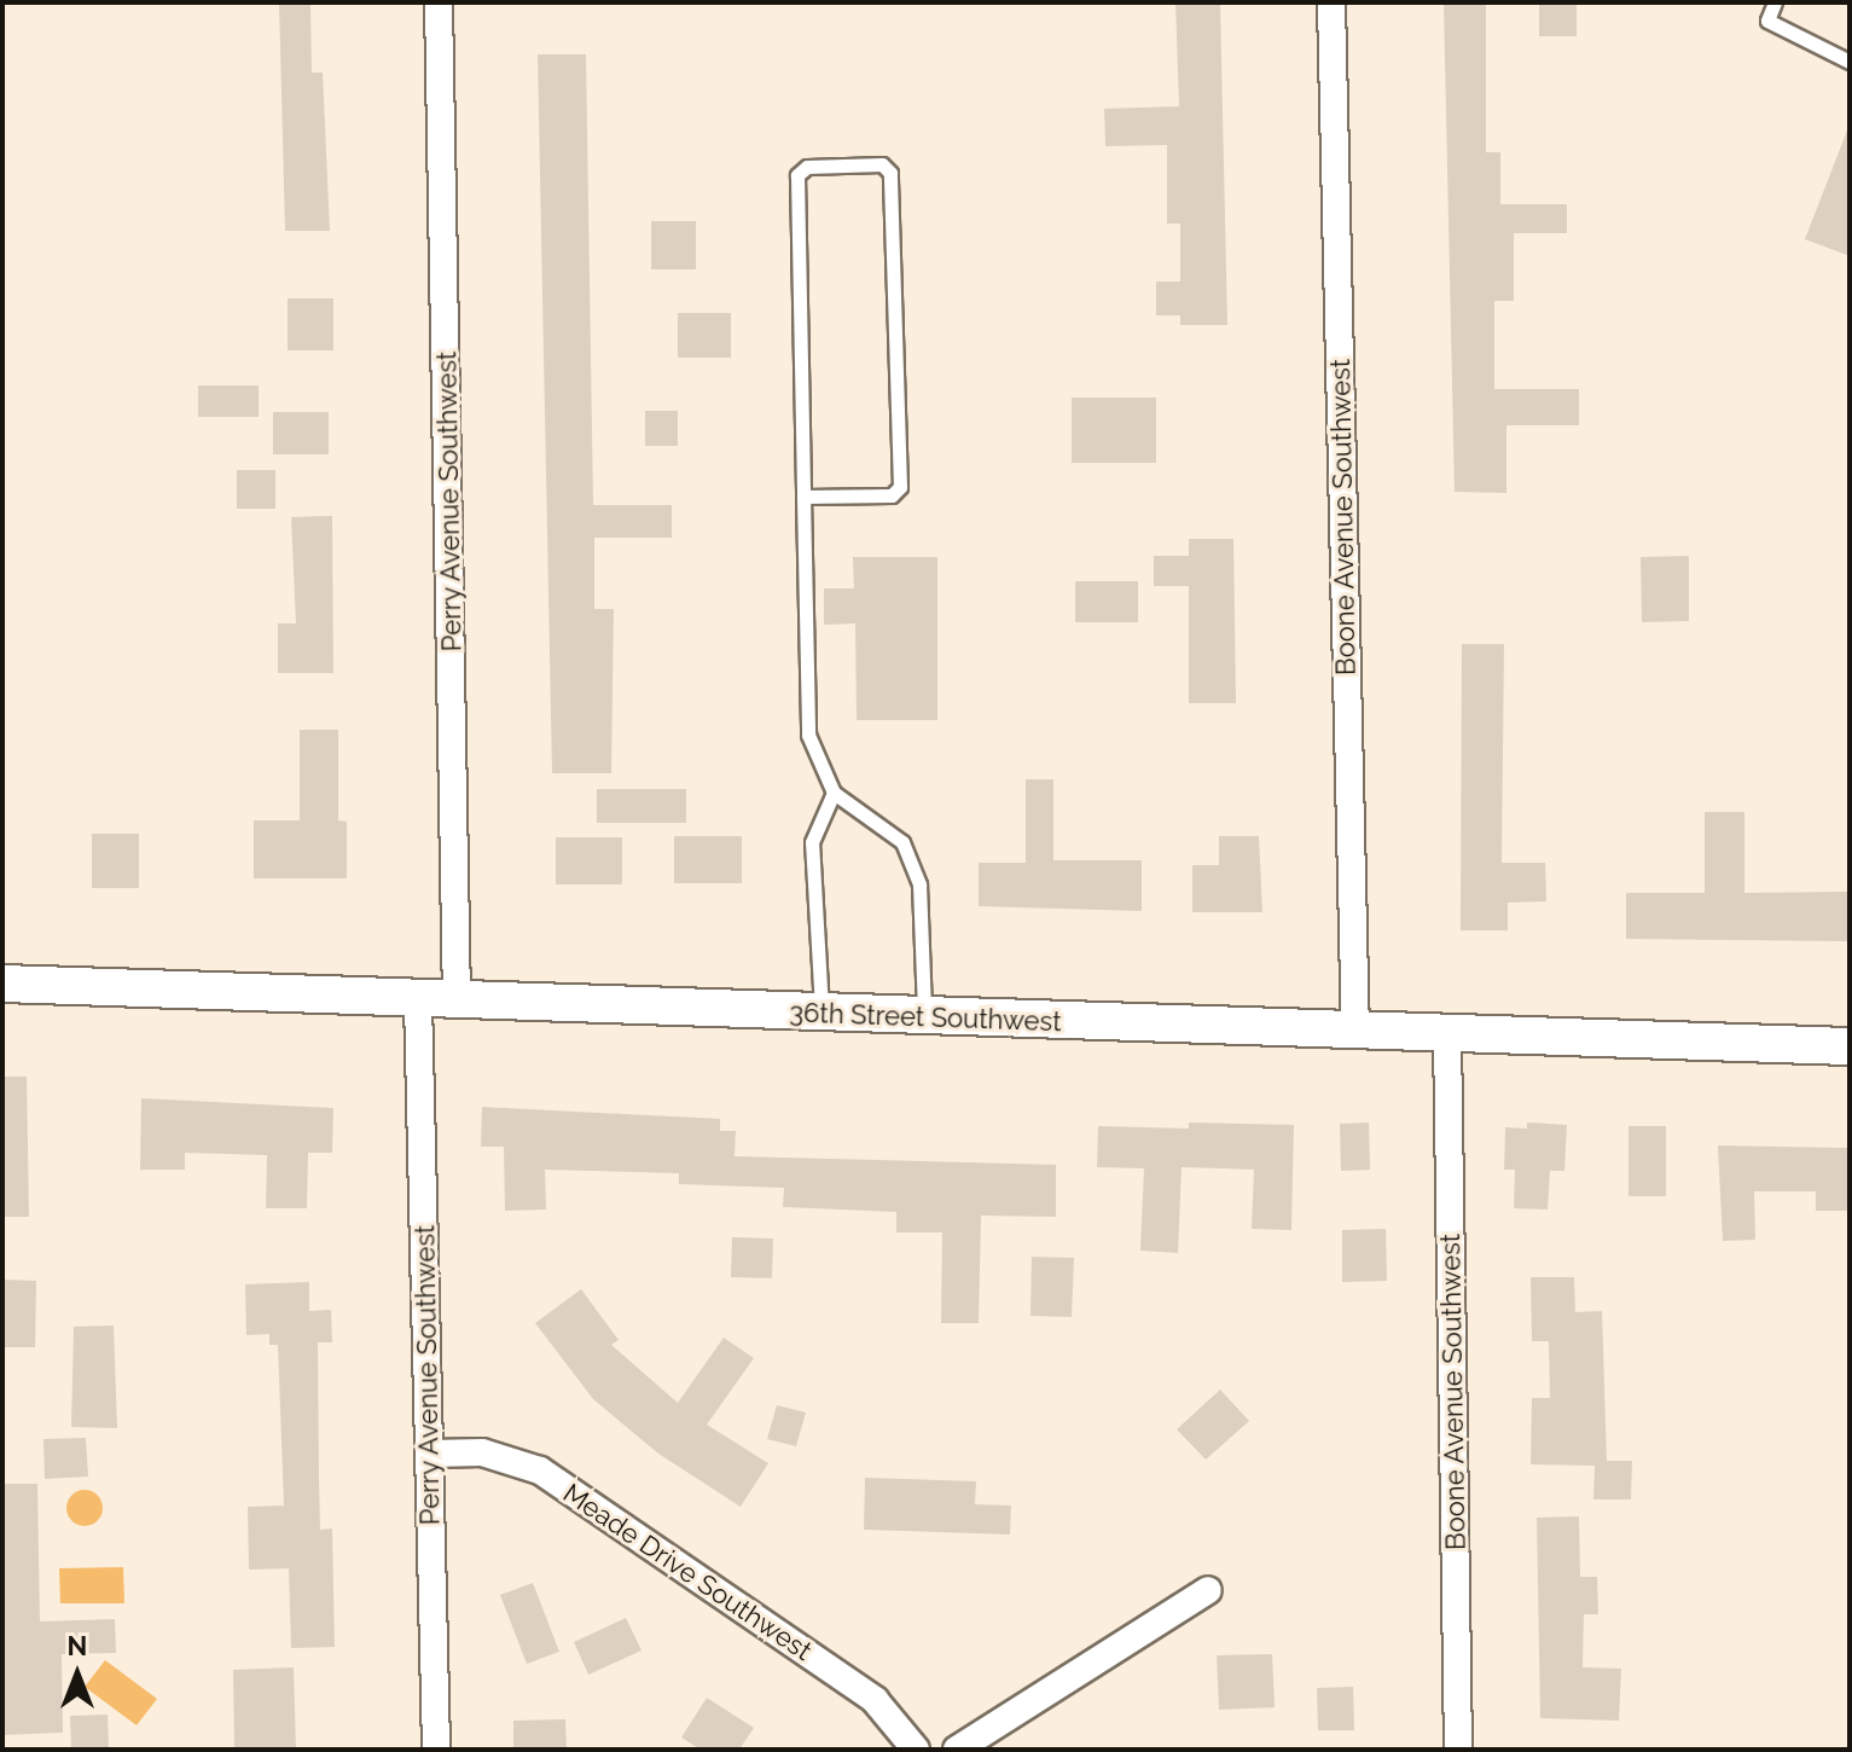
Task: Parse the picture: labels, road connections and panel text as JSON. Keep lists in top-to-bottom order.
{
  "streets": {
    "street": [
      "Perry Avenue Southwest",
      "Boone Avenue Southwest",
      "36th Street Southwest",
      "Meade Drive Southwest"
    ]
  },
  "crossings": [
    ["Perry Avenue Southwest", "36th Street Southwest"],
    ["Perry Avenue Southwest", "Meade Drive Southwest"],
    ["Boone Avenue Southwest", "36th Street Southwest"]
  ],
  "north": "top"
}
